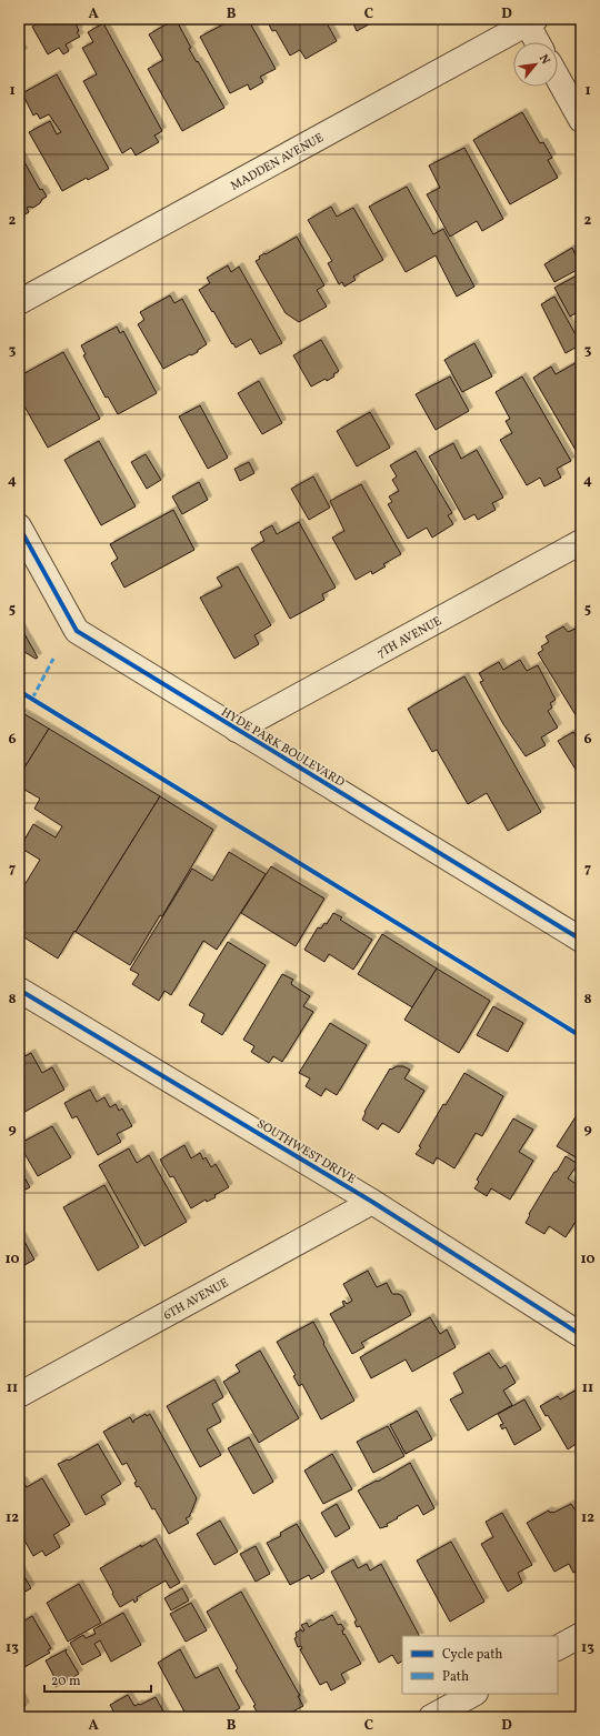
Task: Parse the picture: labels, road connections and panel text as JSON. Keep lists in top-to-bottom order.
{
  "streets": {
    "street": [
      "MADDEN AVENUE",
      "7TH AVENUE",
      "HYDE PARK BOULEVARD",
      "SOUTHWEST DRIVE",
      "6TH AVENUE"
    ]
  },
  "crossings": [
    ["7TH AVENUE", "HYDE PARK BOULEVARD"],
    ["SOUTHWEST DRIVE", "6TH AVENUE"]
  ],
  "legend": ["Cycle path", "Path"],
  "scale_bar": "20 m",
  "north": "top right",
  "grid": {
    "columns": [
      "A",
      "B",
      "C",
      "D"
    ],
    "rows": [
      "1",
      "2",
      "3",
      "4",
      "5",
      "6",
      "7",
      "8",
      "9",
      "10",
      "11",
      "12",
      "13"
    ]
  }
}
